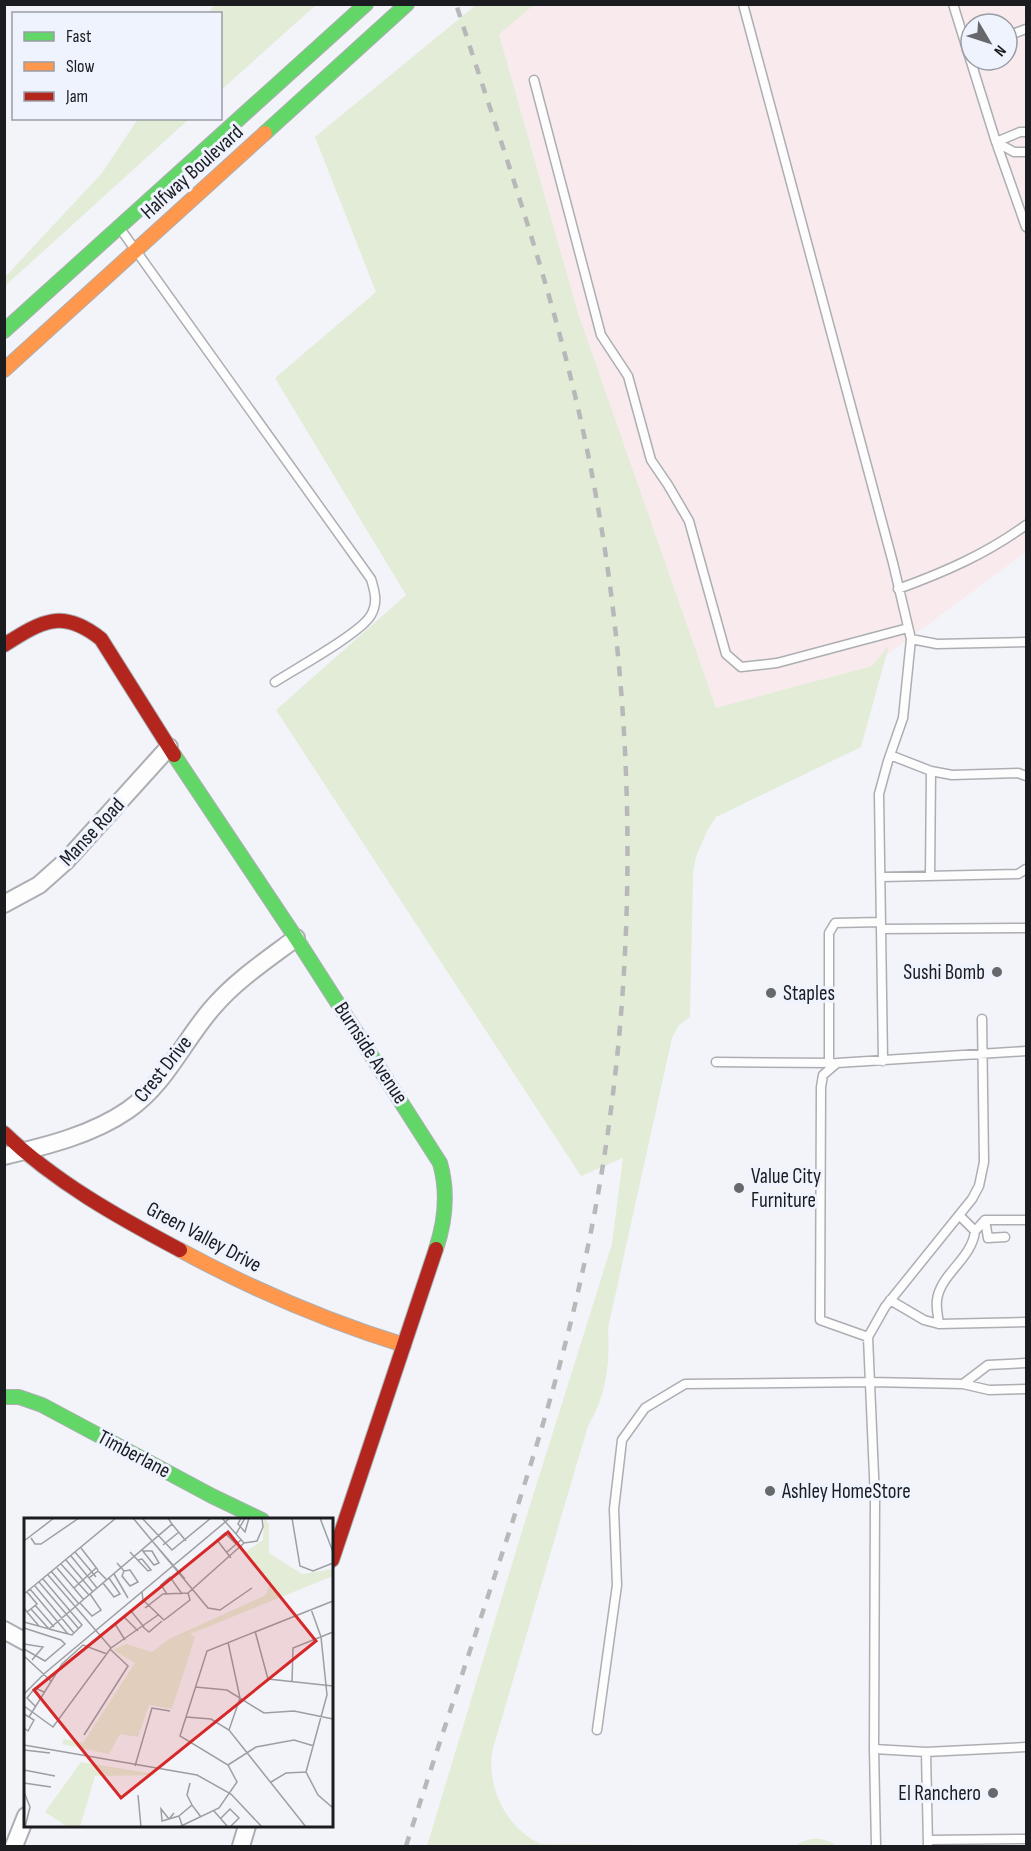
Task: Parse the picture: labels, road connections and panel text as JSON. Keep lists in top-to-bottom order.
{
  "streets": {
    "street": [
      "Halfway Boulevard",
      "Manse Road",
      "Burnside Avenue",
      "Crest Drive",
      "Green Valley Drive",
      "Timberlane"
    ]
  },
  "crossings": [
    ["Manse Road", "Burnside Avenue"],
    ["Burnside Avenue", "Crest Drive"],
    ["Burnside Avenue", "Green Valley Drive"],
    ["Crest Drive", "Green Valley Drive"]
  ],
  "places": [
    "Sushi Bomb",
    "Staples",
    "Value City Furniture",
    "Ashley HomeStore",
    "El Ranchero"
  ],
  "legend": ["Fast", "Slow", "Jam"],
  "north": "bottom right"
}
